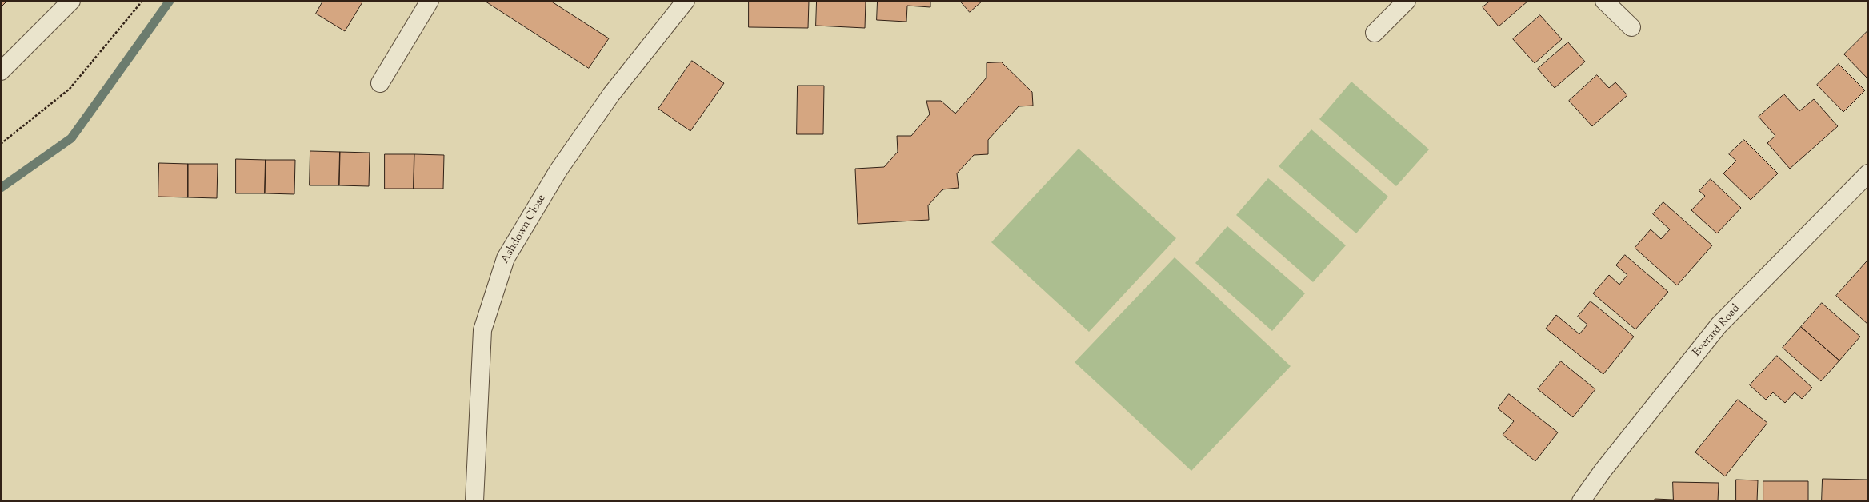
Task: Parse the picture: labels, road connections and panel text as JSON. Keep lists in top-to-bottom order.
{
  "streets": {
    "street": ["Ashdown Close", "Everard Road"]
  }
}
